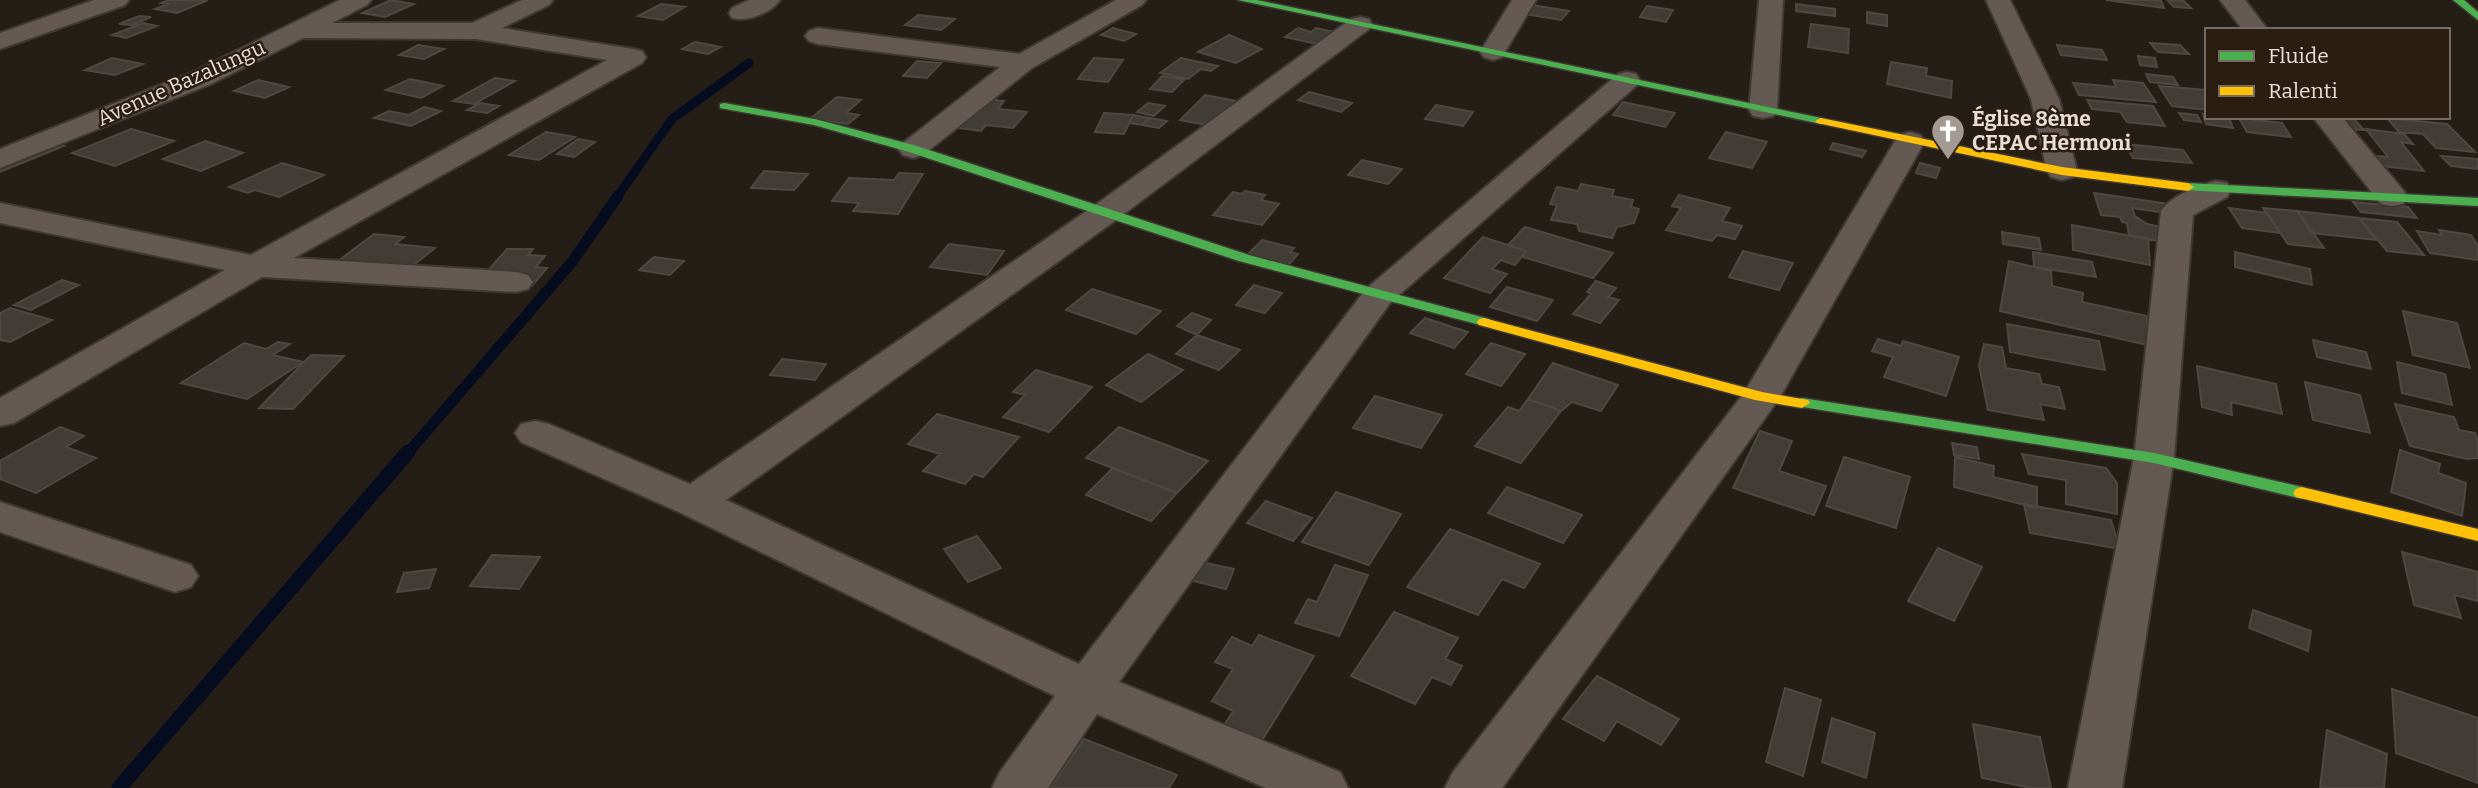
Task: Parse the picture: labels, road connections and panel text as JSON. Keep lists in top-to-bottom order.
{
  "streets": {
    "street": ["Avenue Bazalungu"]
  },
  "places": {
    "church": ["Église 8ème CEPAC Hermoni"]
  },
  "legend": ["Fluide", "Ralenti"]
}
